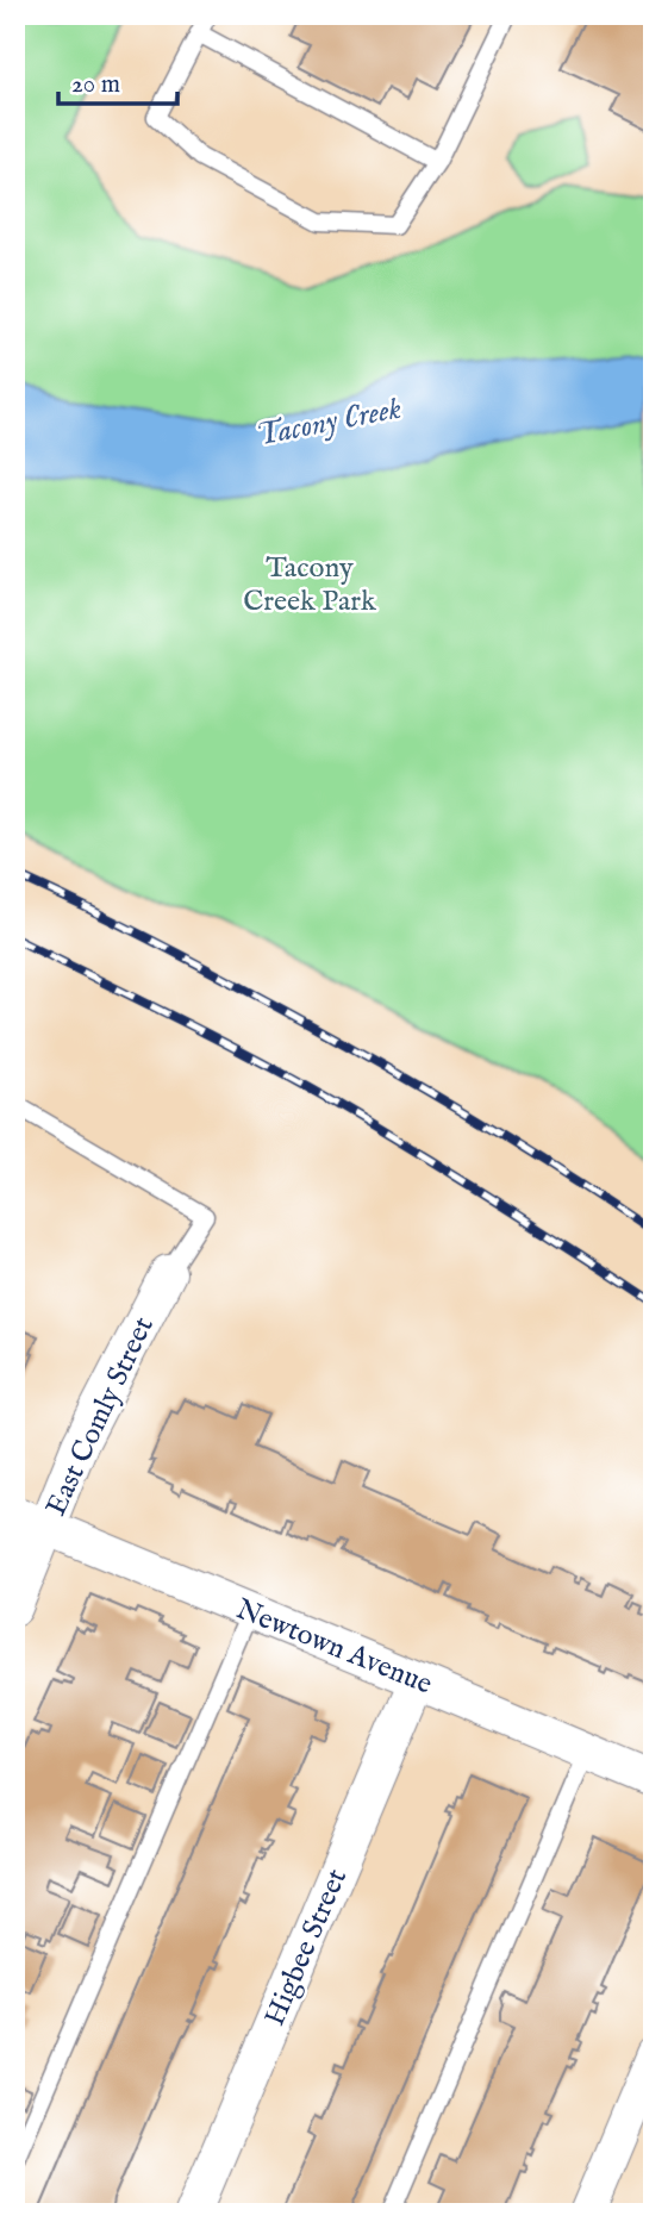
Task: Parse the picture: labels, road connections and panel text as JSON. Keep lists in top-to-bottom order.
{
  "streets": {
    "street": ["East Comly Street", "Newtown Avenue", "Higbee Street"]
  },
  "crossings": [
    ["East Comly Street", "Newtown Avenue"],
    ["Newtown Avenue", "Higbee Street"]
  ],
  "water": ["Tacony Creek"],
  "parks": ["Tacony Creek Park"],
  "scale_bar": "20 m"
}
